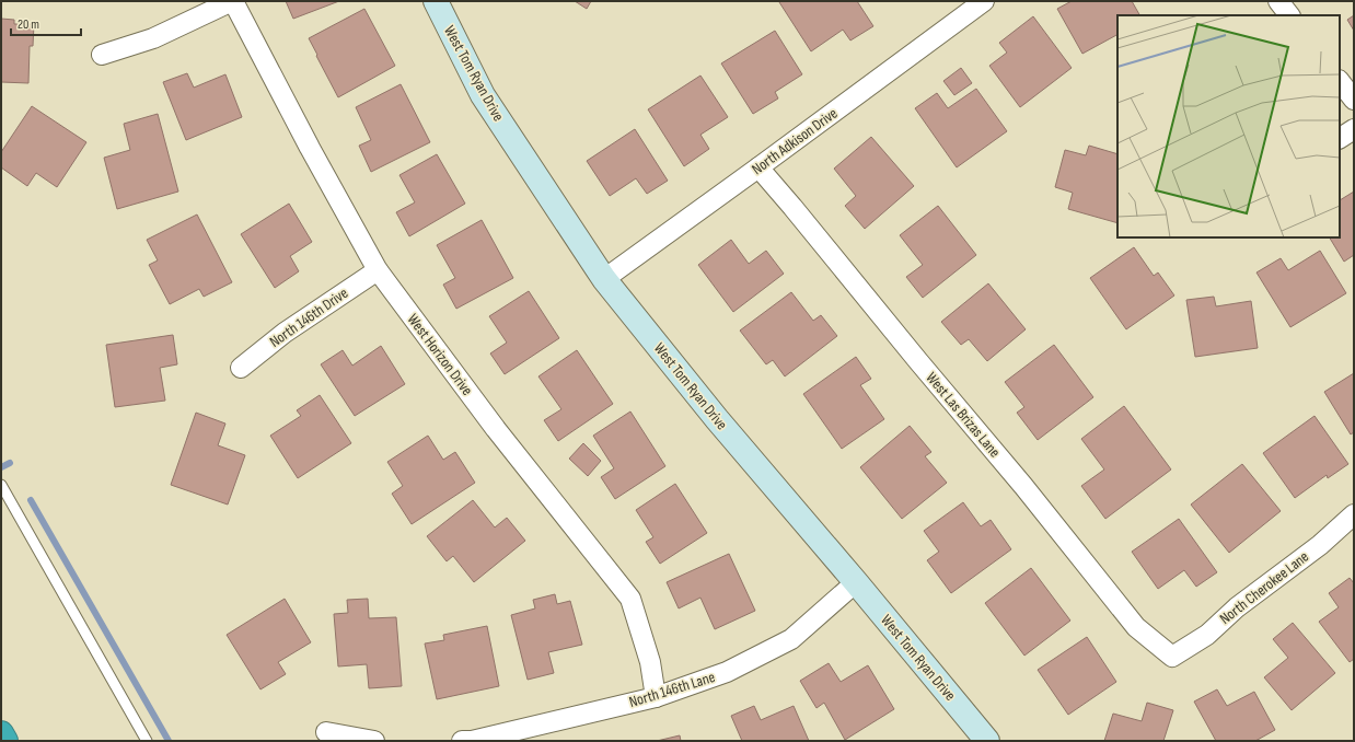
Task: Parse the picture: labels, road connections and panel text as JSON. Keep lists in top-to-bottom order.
{
  "streets": {
    "street": [
      "West Tom Ryan Drive",
      "North Adkison Drive",
      "North 146th Drive",
      "West Horizon Drive",
      "West Las Brizas Lane",
      "North Cherokee Lane",
      "North 146th Lane"
    ]
  },
  "crossings": [
    ["West Tom Ryan Drive", "North Adkison Drive"],
    ["West Tom Ryan Drive", "North 146th Lane"],
    ["North Adkison Drive", "West Las Brizas Lane"],
    ["North 146th Drive", "West Horizon Drive"],
    ["West Horizon Drive", "North 146th Lane"],
    ["West Las Brizas Lane", "North Cherokee Lane"]
  ],
  "scale_bar": "20 m"
}
